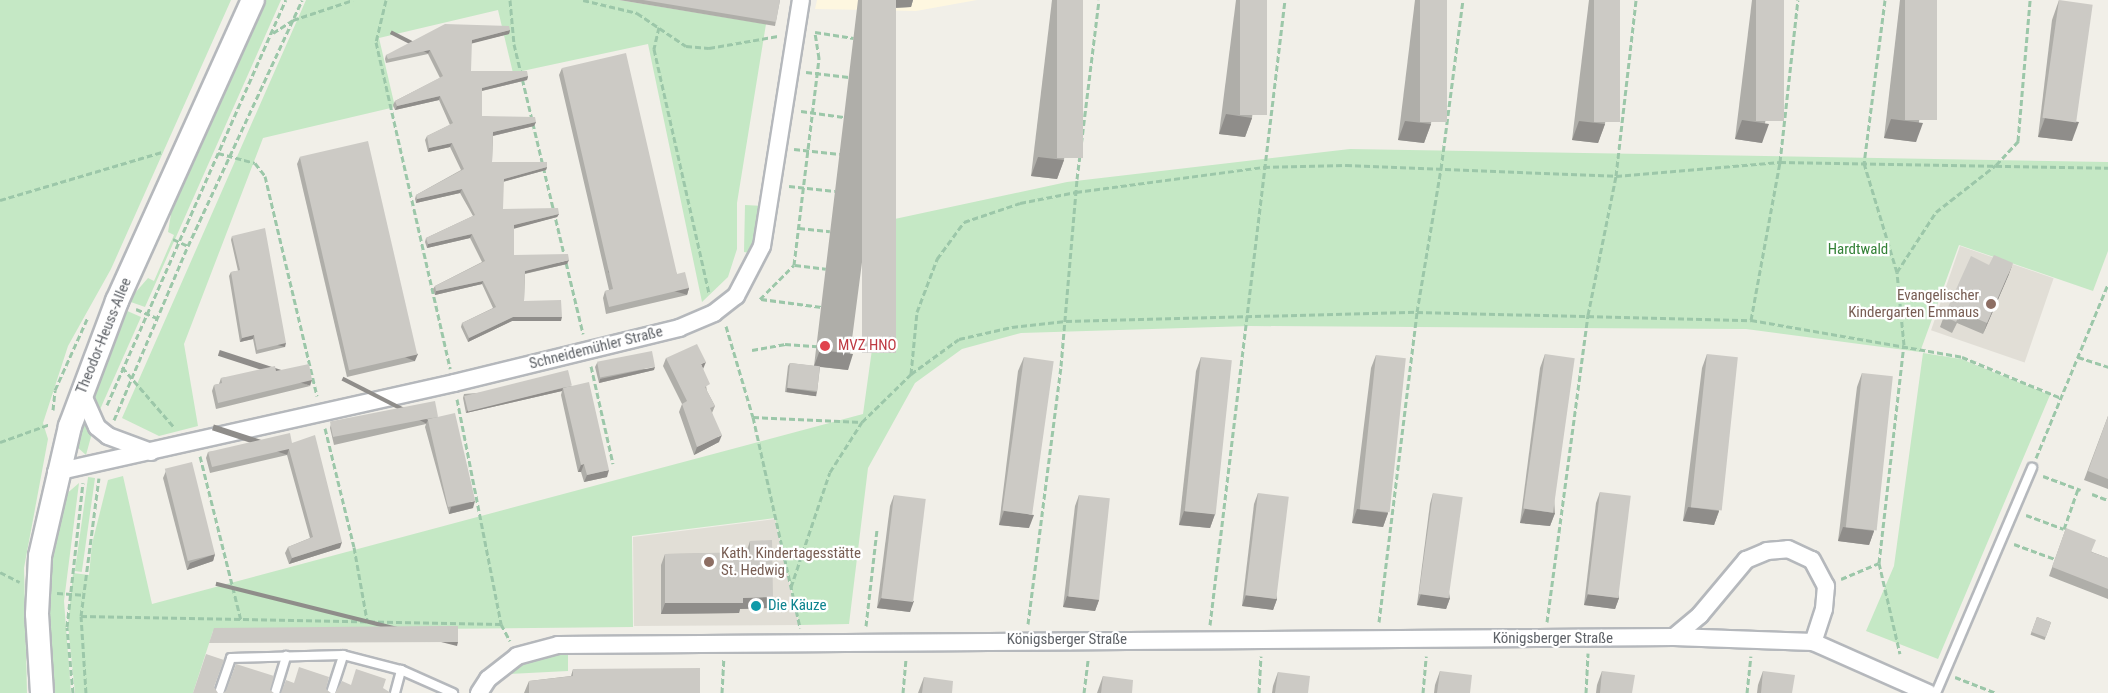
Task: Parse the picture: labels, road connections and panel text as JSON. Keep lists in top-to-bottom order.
{
  "streets": {
    "main road": ["Theodor-Heuss-Allee"],
    "street": ["Schneidemühler Straße", "Königsberger Straße"]
  },
  "crossings": [
    ["Theodor-Heuss-Allee", "Schneidemühler Straße"]
  ],
  "parks": ["Hardtwald"],
  "places": [
    "Evangelischer Kindergarten Emmaus",
    "MVZ HNO",
    "Kath. Kindertagesstätte St. Hedwig",
    "Die Käuze"
  ]
}
